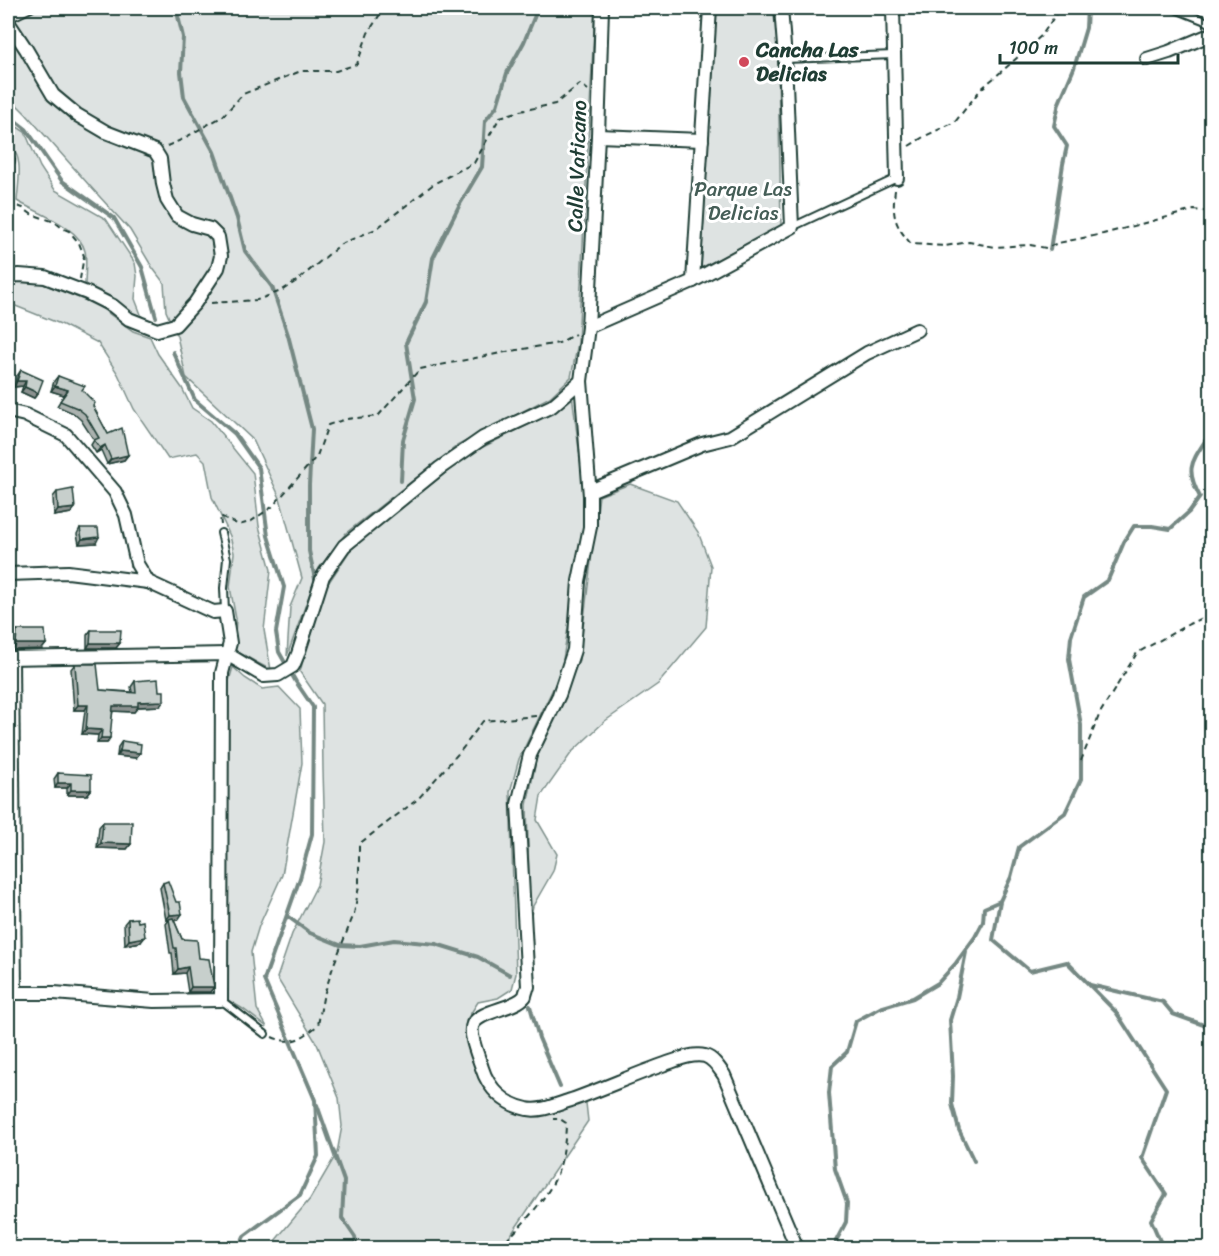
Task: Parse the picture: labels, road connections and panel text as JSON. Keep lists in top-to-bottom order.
{
  "streets": {
    "street": ["Calle Vaticano"]
  },
  "parks": ["Parque Las Delicias"],
  "places": ["Cancha Las Delicias"],
  "scale_bar": "100 m"
}
